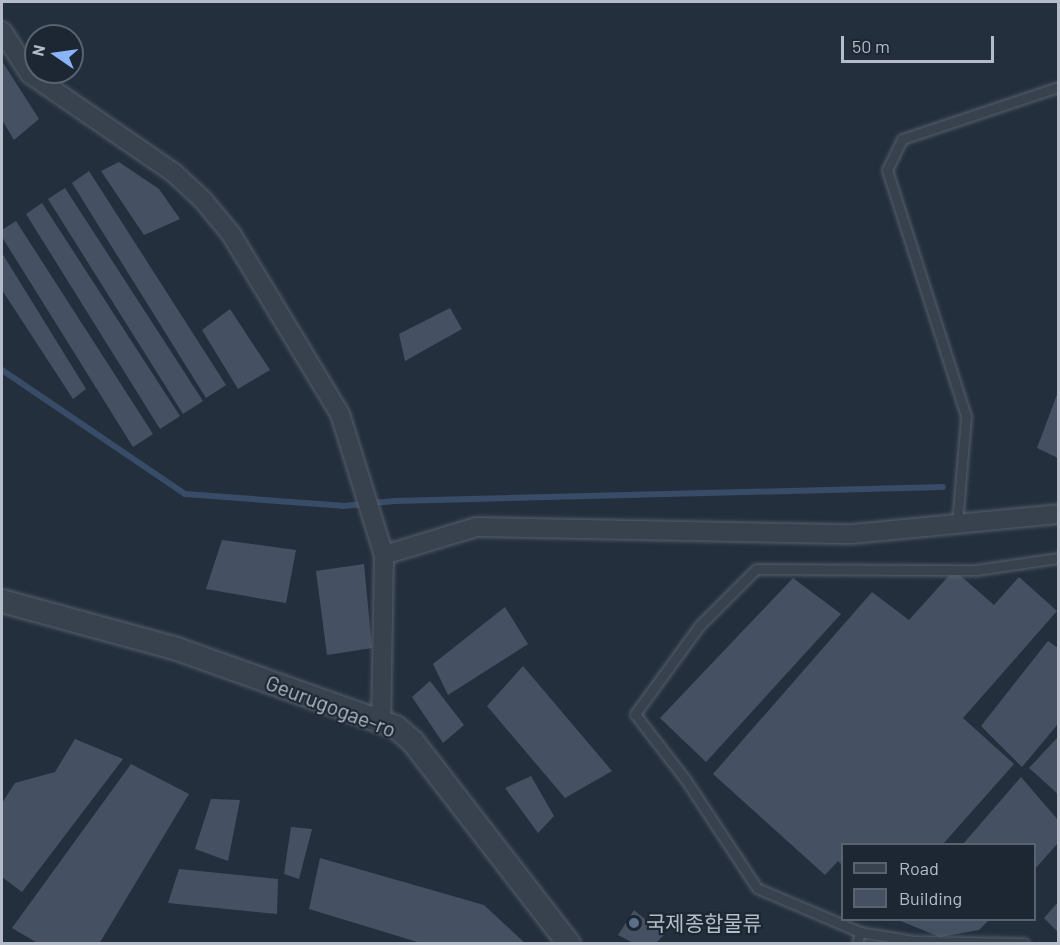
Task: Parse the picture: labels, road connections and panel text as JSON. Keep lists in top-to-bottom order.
{
  "streets": {
    "street": ["Geurugogae-ro"]
  },
  "places": ["국제종합물류"],
  "legend": ["Road", "Building"],
  "scale_bar": "50 m",
  "north": "left"
}
